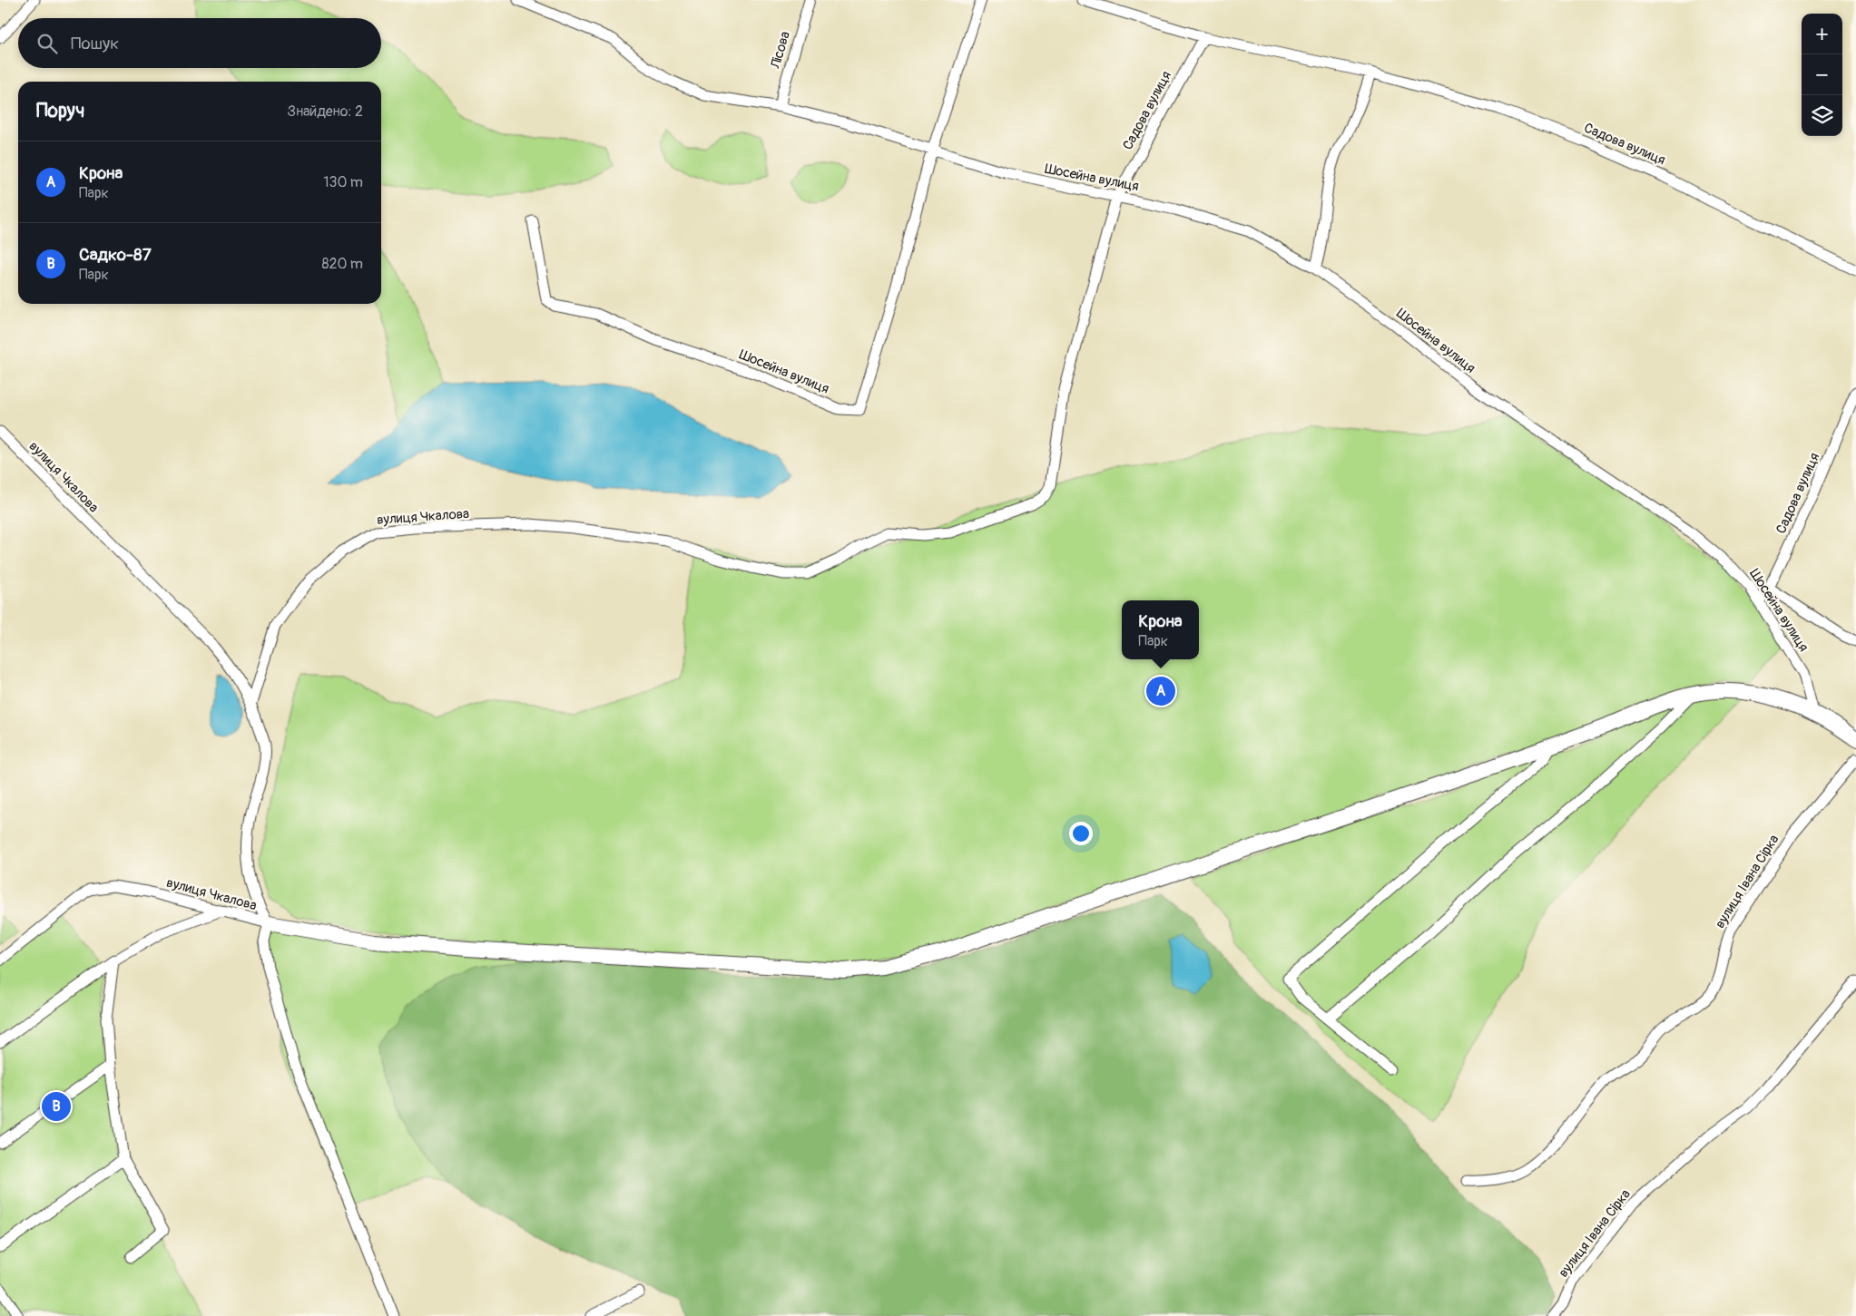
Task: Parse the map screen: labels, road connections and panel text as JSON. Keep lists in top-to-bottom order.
{
  "streets": {
    "street": [
      "Лісова",
      "Садова вулиця",
      "Шосейна вулиця",
      "вулиця Чкалова",
      "вулиця Івана Сірка"
    ]
  },
  "crossings": [
    ["Лісова", "Шосейна вулиця"],
    ["Садова вулиця", "Шосейна вулиця"],
    ["Садова вулиця", "вулиця Чкалова"]
  ],
  "page": {
    "map_buttons": ["+", "−"],
    "search": "Пошук",
    "heading": ["Поруч", "Знайдено: 2"],
    "list": [
      {
        "mark": "A",
        "name": "Крона",
        "note": "Парк",
        "value": "130 m"
      },
      {
        "mark": "B",
        "name": "Садко-87",
        "note": "Парк",
        "value": "820 m"
      }
    ],
    "popup": ["Крона", "Парк"],
    "pins": ["A", "B"]
  }
}
